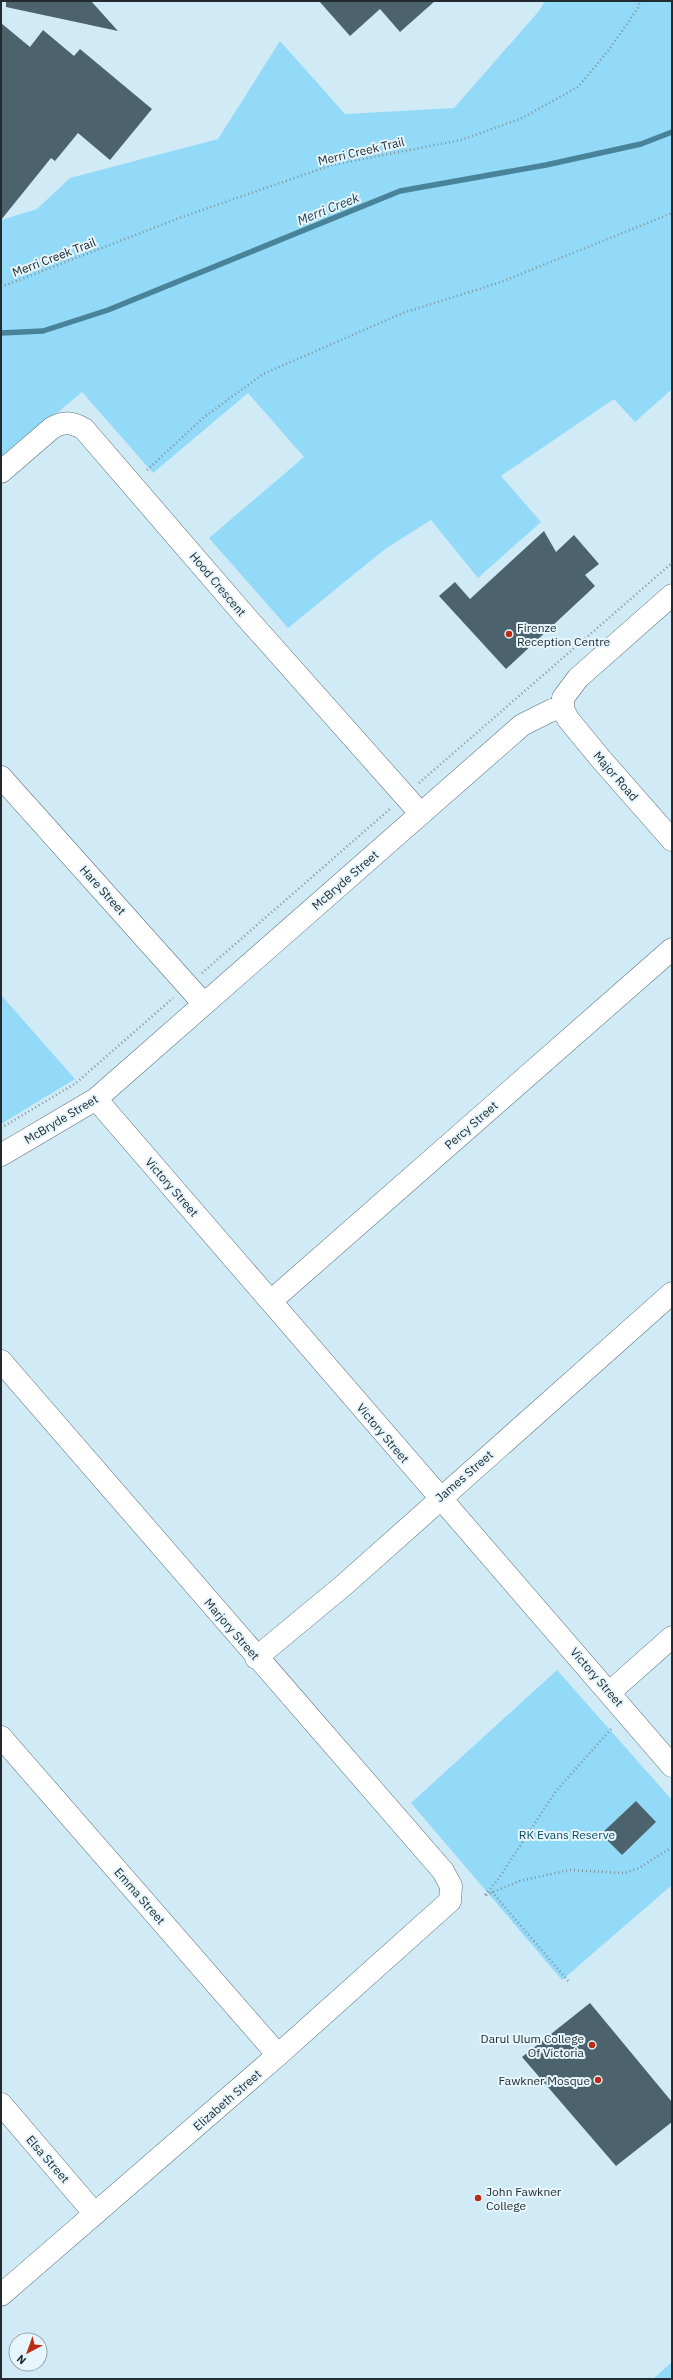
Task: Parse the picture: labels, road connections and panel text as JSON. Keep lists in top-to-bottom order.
{
  "streets": {
    "street": [
      "Hood Crescent",
      "Major Road",
      "McBryde Street",
      "Hare Street",
      "Percy Street",
      "Victory Street",
      "James Street",
      "Marjory Street",
      "Emma Street",
      "Elizabeth Street",
      "Elsa Street"
    ],
    "path": ["Merri Creek Trail"]
  },
  "crossings": [
    ["Hood Crescent", "McBryde Street"],
    ["Major Road", "McBryde Street"],
    ["McBryde Street", "Hare Street"],
    ["McBryde Street", "Victory Street"],
    ["Percy Street", "Victory Street"],
    ["Victory Street", "James Street"],
    ["James Street", "Marjory Street"],
    ["Marjory Street", "Elizabeth Street"],
    ["Emma Street", "Elizabeth Street"],
    ["Elizabeth Street", "Elsa Street"]
  ],
  "water": ["Merri Creek"],
  "parks": ["RK Evans Reserve"],
  "places": [
    "Firenze Reception Centre",
    "Darul Ulum College Of Victoria",
    "Fawkner Mosque",
    "John Fawkner College"
  ],
  "north": "bottom left"
}
